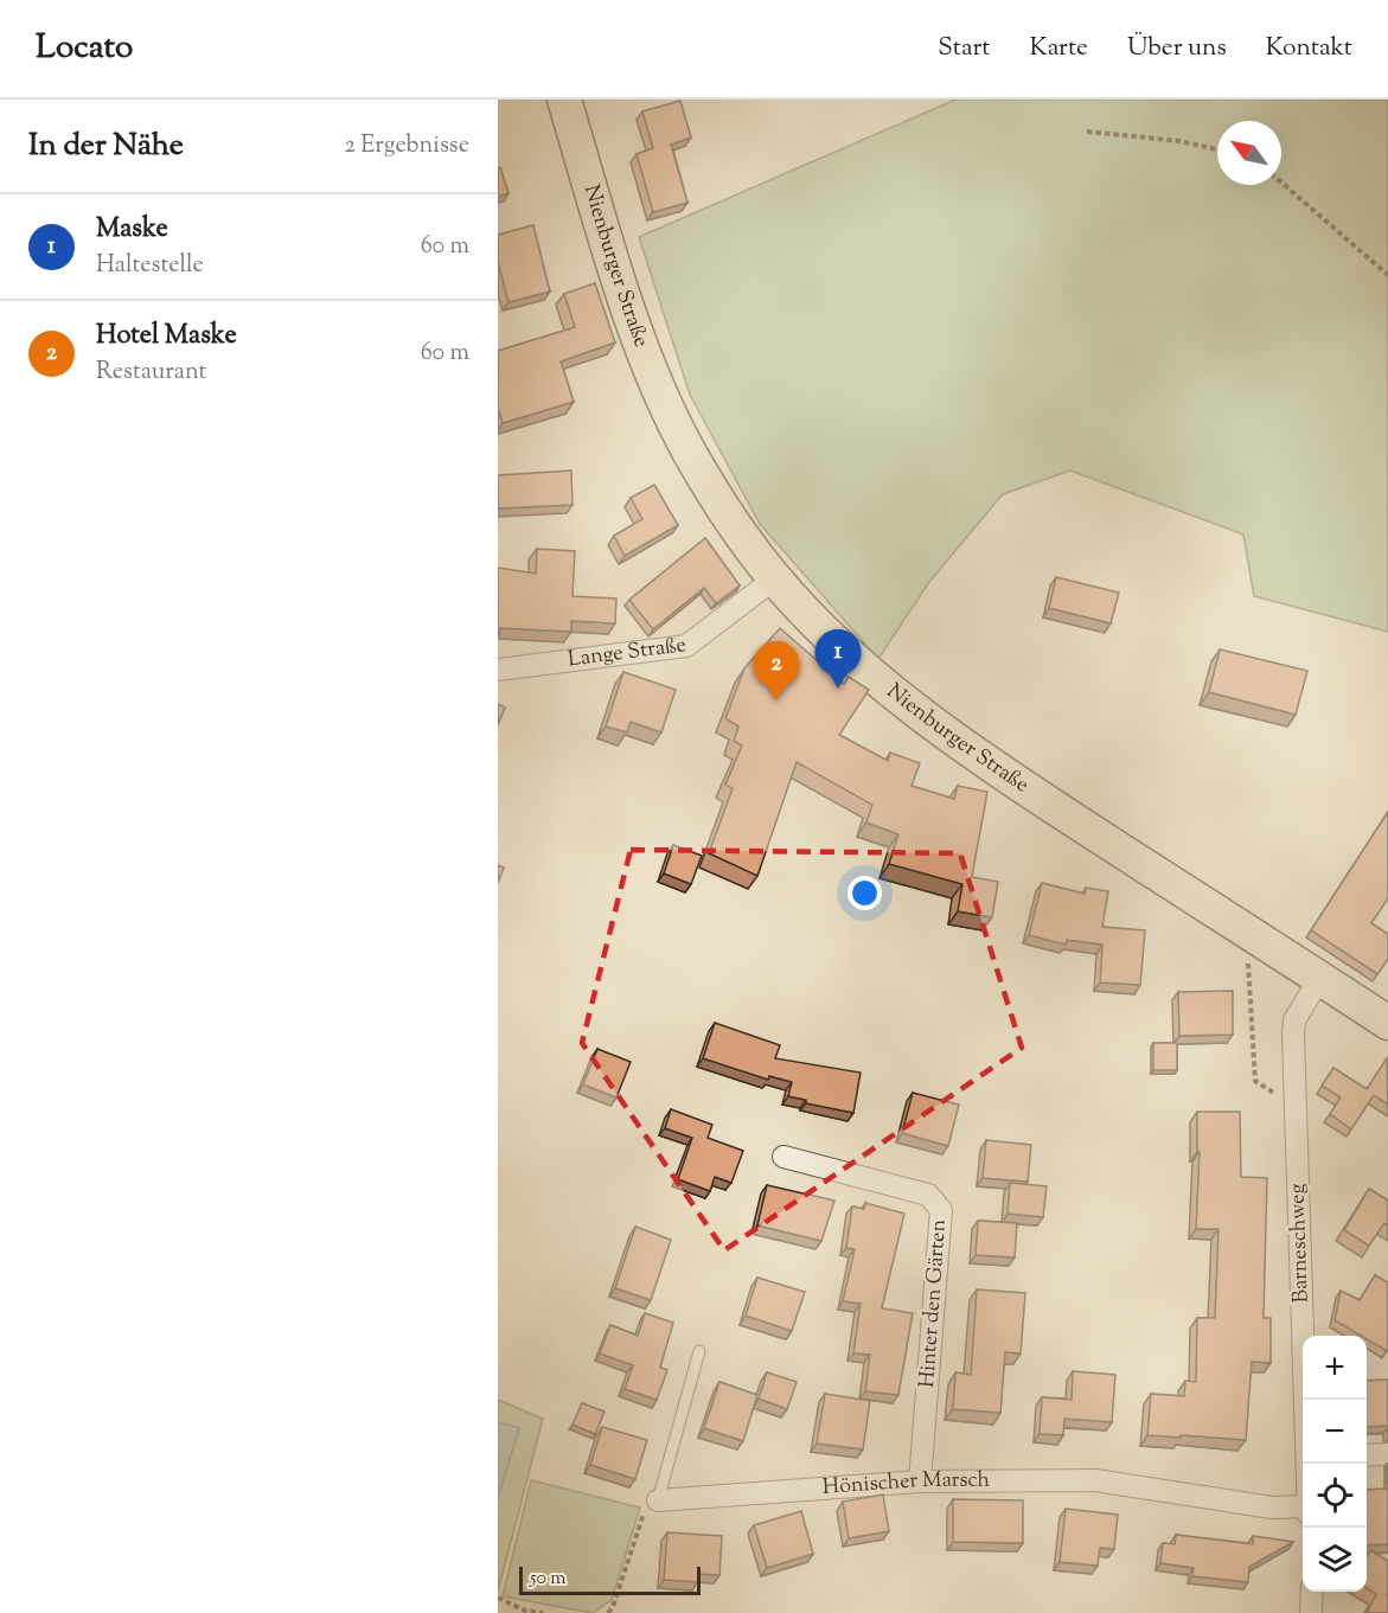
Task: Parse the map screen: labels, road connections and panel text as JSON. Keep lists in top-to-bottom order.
{
  "streets": {
    "main road": ["Nienburger Straße"],
    "street": [
      "Lange Straße",
      "Barneschweg",
      "Hinter den Gärten",
      "Hönischer Marsch"
    ]
  },
  "crossings": [
    ["Nienburger Straße", "Lange Straße"],
    ["Nienburger Straße", "Barneschweg"],
    ["Hinter den Gärten", "Hönischer Marsch"]
  ],
  "scale_bar": "50 m",
  "north": "top left",
  "page": {
    "header": "Locato",
    "nav": [
      "Start",
      "Karte",
      "Über uns",
      "Kontakt"
    ],
    "heading": ["In der Nähe", "2 Ergebnisse"],
    "list": [
      {
        "mark": "1",
        "name": "Maske",
        "note": "Haltestelle",
        "value": "60 m"
      },
      {
        "mark": "2",
        "name": "Hotel Maske",
        "note": "Restaurant",
        "value": "60 m"
      }
    ],
    "pins": ["1", "2"],
    "map_buttons": ["+", "−"],
    "scale": "50 m"
  }
}
